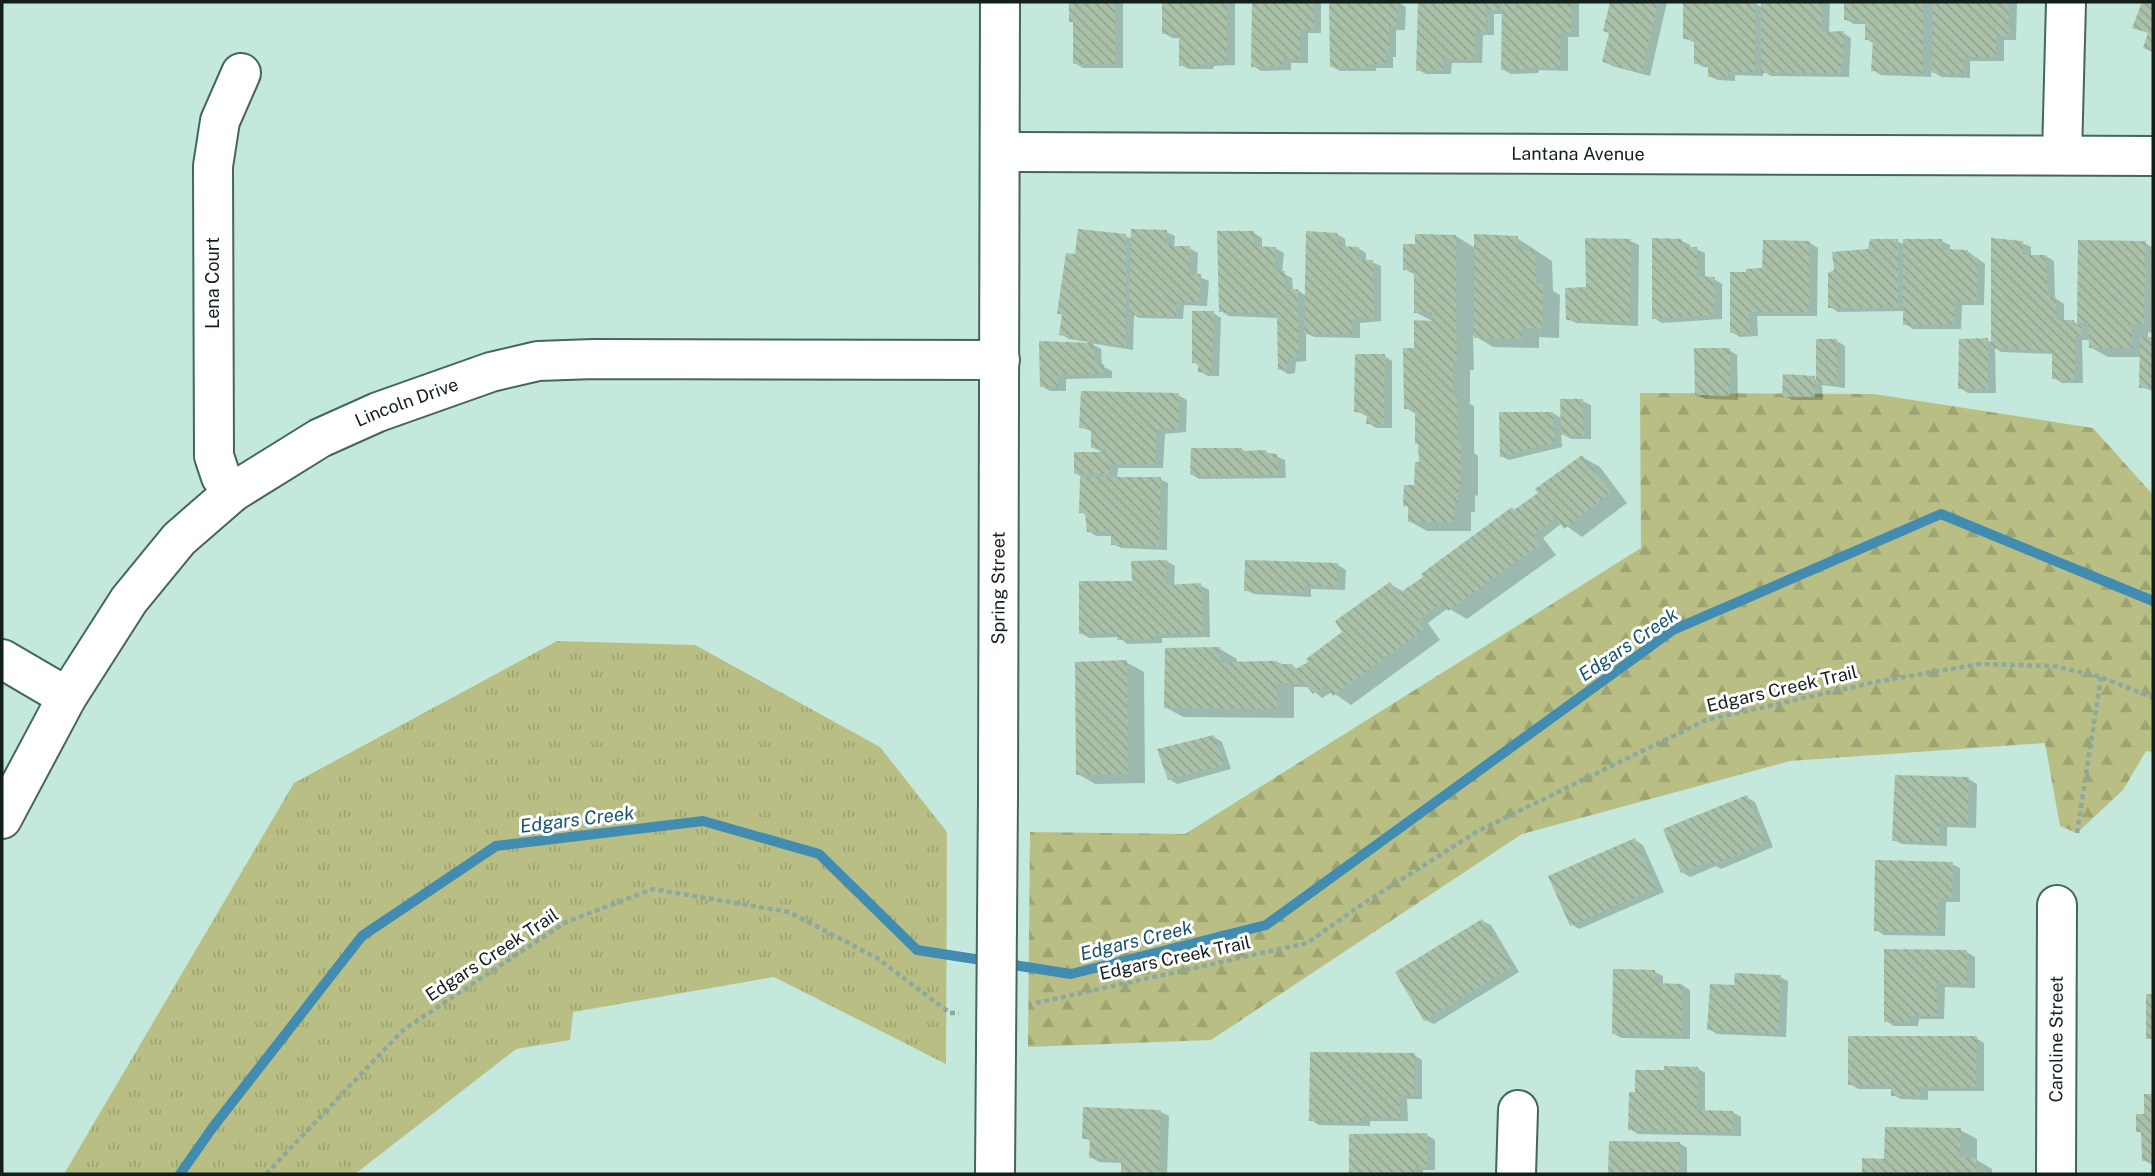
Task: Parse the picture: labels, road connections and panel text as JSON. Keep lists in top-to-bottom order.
{
  "streets": {
    "street": [
      "Lantana Avenue",
      "Lena Court",
      "Lincoln Drive",
      "Spring Street",
      "Caroline Street"
    ],
    "path": ["Edgars Creek Trail"]
  },
  "crossings": [
    ["Lantana Avenue", "Spring Street"],
    ["Lena Court", "Lincoln Drive"],
    ["Lincoln Drive", "Spring Street"],
    ["Spring Street", "Edgars Creek Trail"]
  ],
  "water": ["Edgars Creek"]
}
